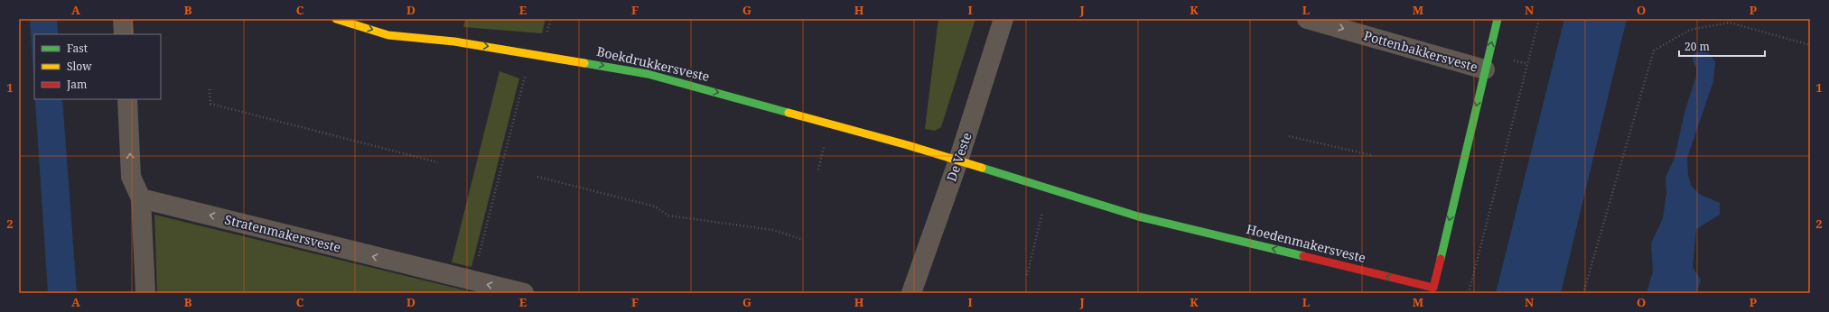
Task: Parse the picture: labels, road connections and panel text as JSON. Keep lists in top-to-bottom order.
{
  "streets": {
    "street": [
      "Pottenbakkersveste",
      "Boekdrukkersveste",
      "De Veste",
      "Stratenmakersveste",
      "Hoedenmakersveste"
    ]
  },
  "crossings": [
    ["Pottenbakkersveste", "Hoedenmakersveste"],
    ["Boekdrukkersveste", "De Veste"],
    ["Boekdrukkersveste", "Hoedenmakersveste"],
    ["De Veste", "Hoedenmakersveste"]
  ],
  "one_way": ["Pottenbakkersveste", "Boekdrukkersveste", "Stratenmakersveste"],
  "legend": ["Fast", "Slow", "Jam"],
  "scale_bar": "20 m",
  "grid": {
    "columns": [
      "A",
      "B",
      "C",
      "D",
      "E",
      "F",
      "G",
      "H",
      "I",
      "J",
      "K",
      "L",
      "M",
      "N",
      "O",
      "P"
    ],
    "rows": ["1", "2"]
  }
}
